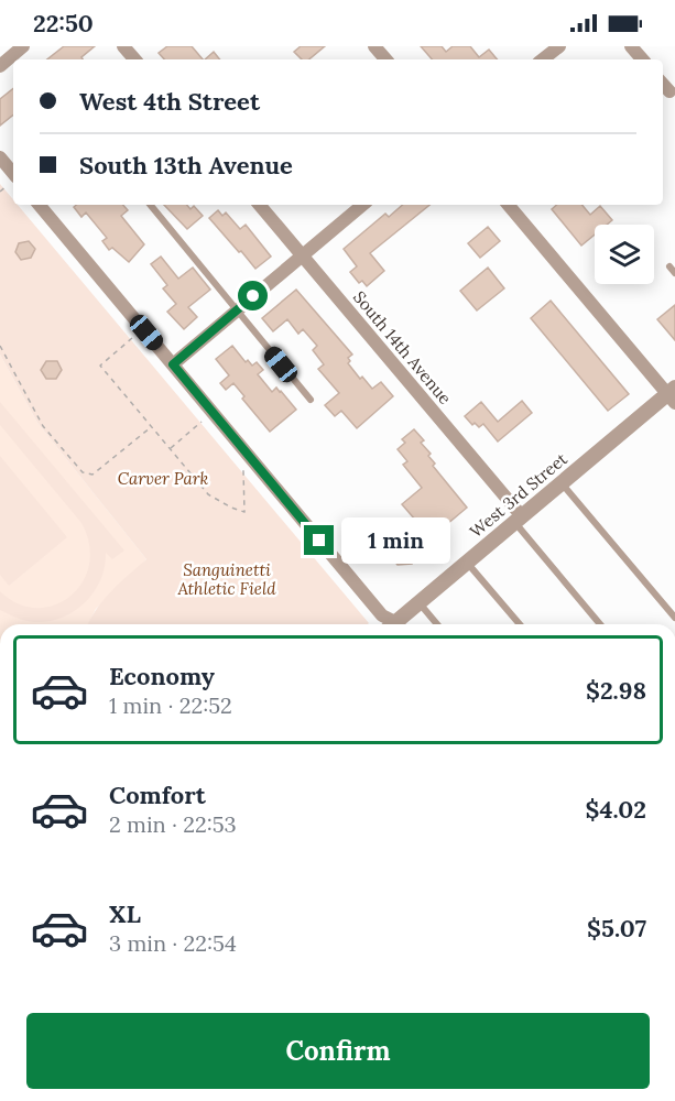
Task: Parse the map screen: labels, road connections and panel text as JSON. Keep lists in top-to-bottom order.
{
  "streets": {
    "street": ["South 14th Avenue", "West 3rd Street"]
  },
  "crossings": [
    ["South 14th Avenue", "West 3rd Street"]
  ],
  "parks": ["Carver Park", "Sanguinetti Athletic Field"],
  "page": {
    "status": "22:50",
    "banner": ["West 4th Street", "South 13th Avenue"],
    "bubble": "1 min",
    "list": [
      {
        "name": "Economy",
        "note": "1 min · 22:52",
        "value": "$2.98"
      },
      {
        "name": "Comfort",
        "note": "2 min · 22:53",
        "value": "$4.02"
      },
      {
        "name": "XL",
        "note": "3 min · 22:54",
        "value": "$5.07"
      }
    ],
    "buttons": "Confirm"
  }
}
